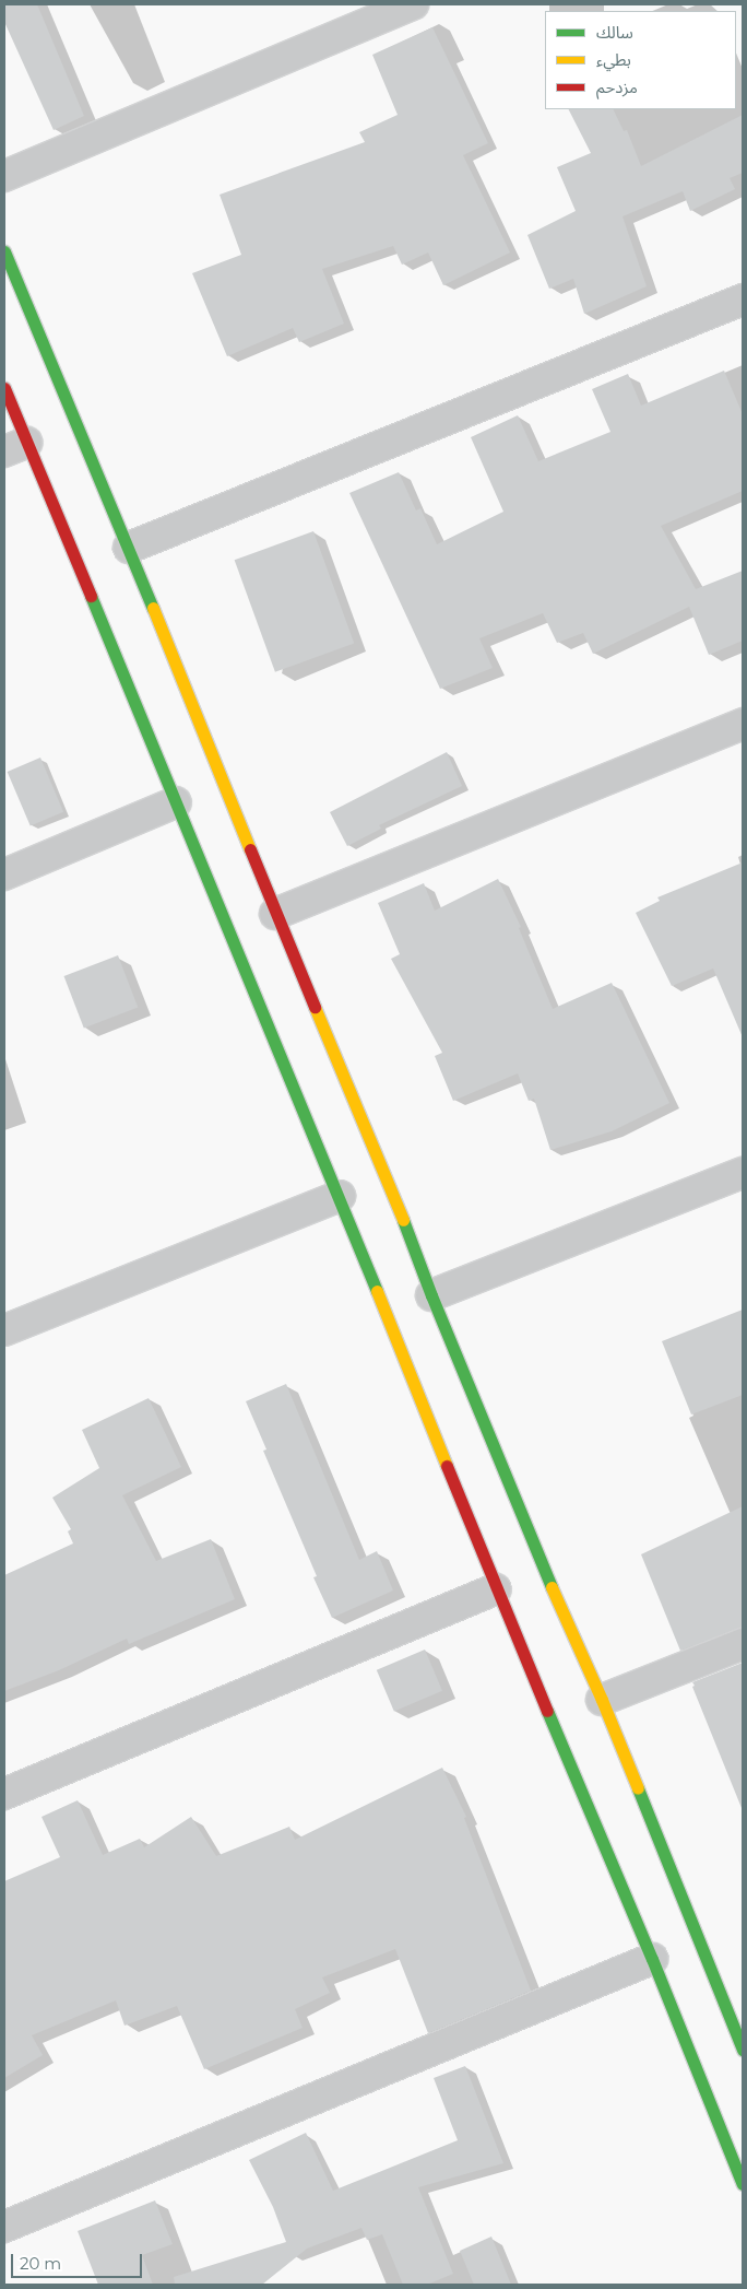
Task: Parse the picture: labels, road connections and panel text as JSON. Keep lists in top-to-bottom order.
{
  "legend": ["سالك", "بطيء", "مزدحم"],
  "scale_bar": "20 m"
}
